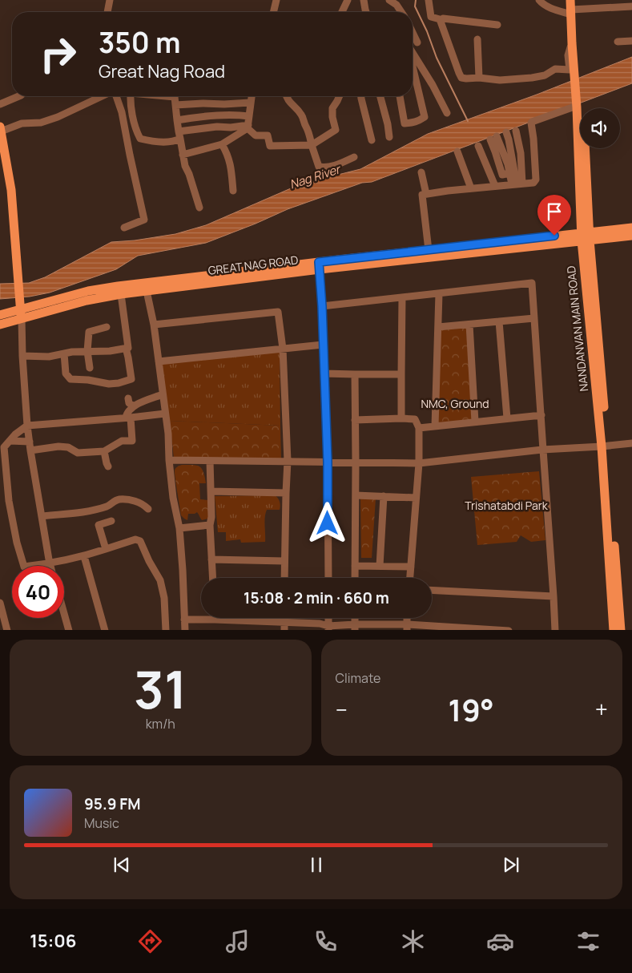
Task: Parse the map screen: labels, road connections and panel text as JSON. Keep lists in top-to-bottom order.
{
  "streets": {
    "main road": ["GREAT NAG ROAD", "NANDANVAN MAIN ROAD"]
  },
  "crossings": [
    ["GREAT NAG ROAD", "NANDANVAN MAIN ROAD"]
  ],
  "water": ["Nag River"],
  "parks": ["NMC, Ground", "Trishatabdi Park"],
  "page": {
    "turn": ["350 m", "Great Nag Road"],
    "limit": "40",
    "trip": "15:08 · 2 min · 660 m",
    "tile": [
      ["31", "km/h"],
      "Climate"
    ],
    "heat": ["−", "19°", "+"],
    "song": ["95.9 FM", "Music"],
    "tabs": "15:06"
  }
}
